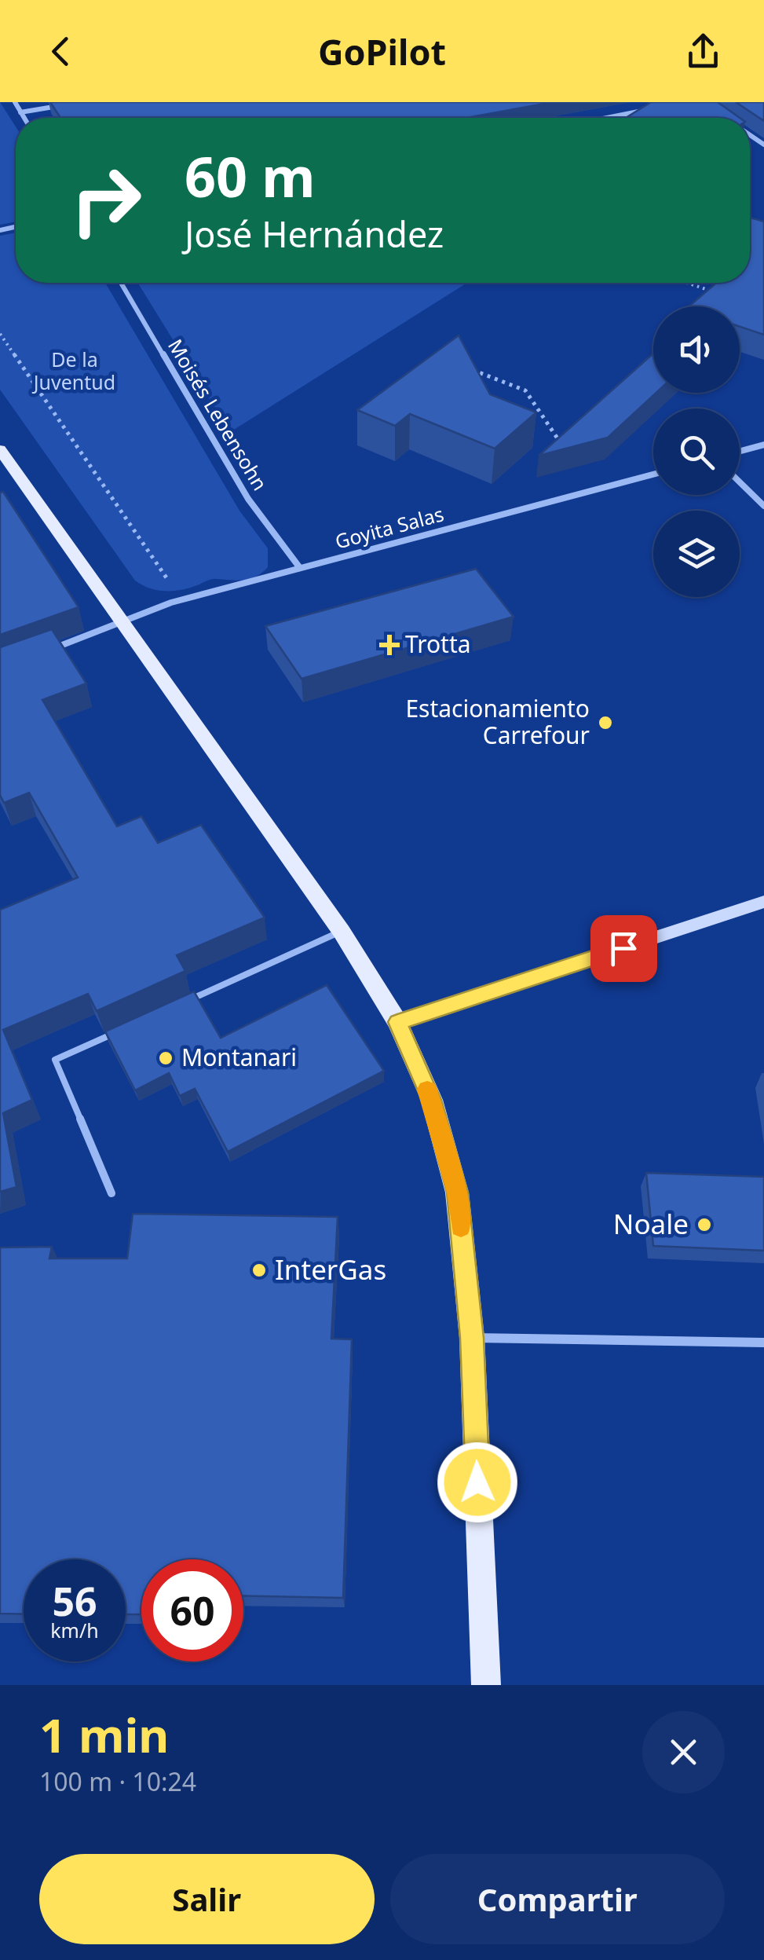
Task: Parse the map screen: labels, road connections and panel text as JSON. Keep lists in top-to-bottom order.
{
  "streets": {
    "street": ["Moisés Lebensohn", "Goyita Salas"]
  },
  "crossings": [
    ["Moisés Lebensohn", "Goyita Salas"]
  ],
  "parks": ["De la Juventud"],
  "places": {
    "health": ["Trotta"],
    "other": [
      "Estacionamiento Carrefour",
      "Montanari",
      "Noale",
      "InterGas"
    ]
  },
  "page": {
    "header": "GoPilot",
    "turn": ["60 m", "José Hernández"],
    "speed": "56 km/h",
    "limit": "60",
    "heading": ["1 min", "100 m · 10:24"],
    "buttons": ["Salir", "Compartir"]
  }
}
